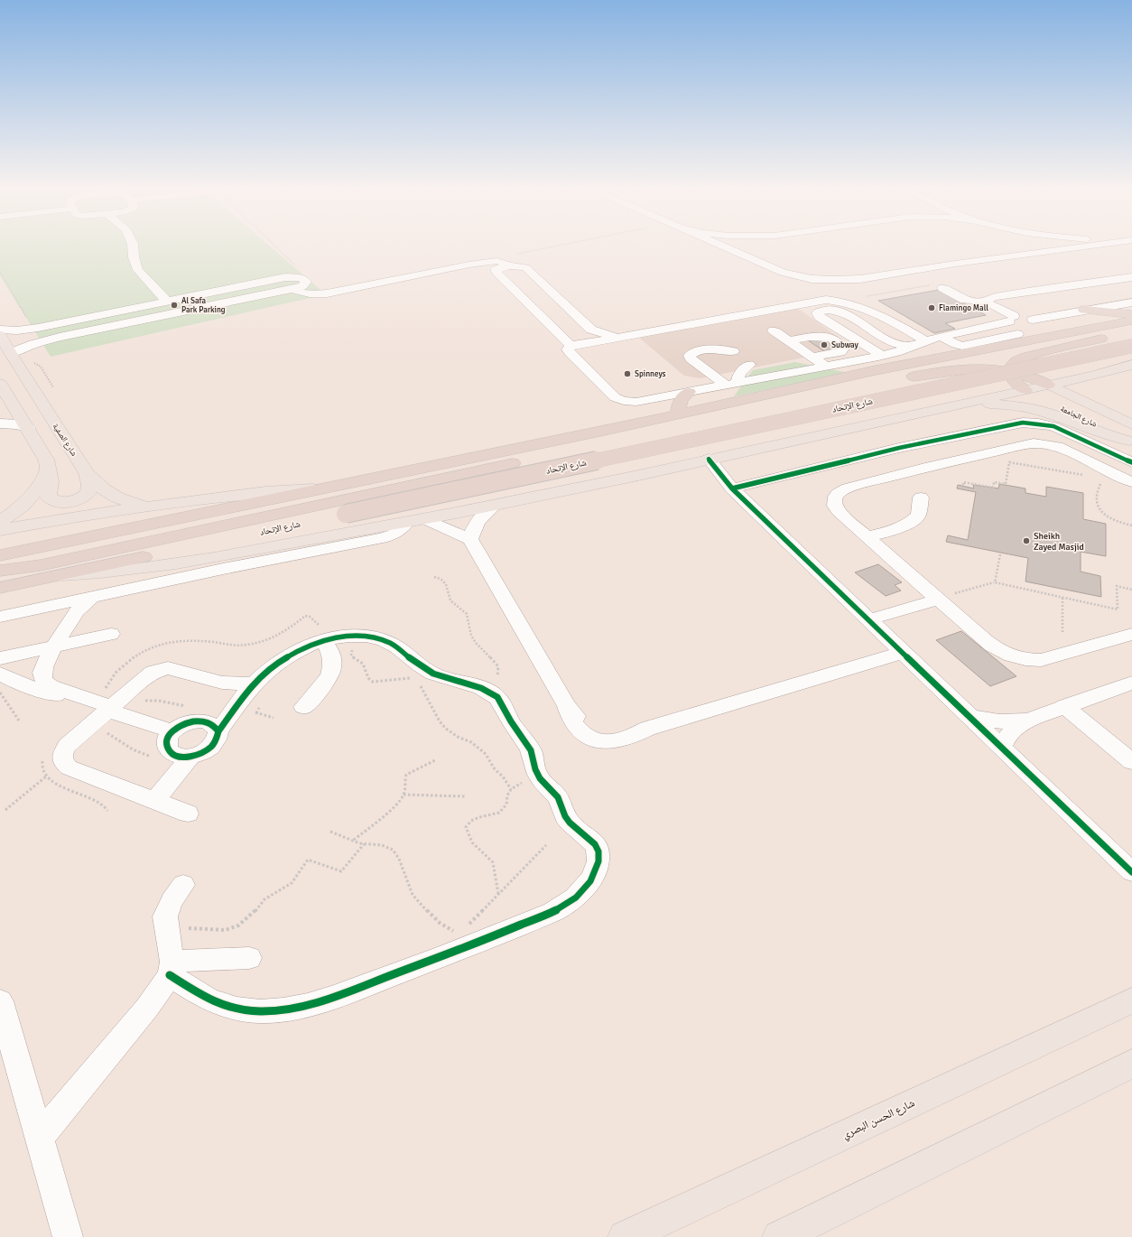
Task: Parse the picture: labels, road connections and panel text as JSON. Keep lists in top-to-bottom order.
{
  "streets": {
    "highway": ["شارع الإتحاد"],
    "main road": ["شارع الجامعة", "شارع الصفية", "شارع الحسن البصري"]
  },
  "places": [
    "Al Safa Park Parking",
    "Flamingo Mall",
    "Subway",
    "Spinneys",
    "Sheikh Zayed Masjid"
  ]
}
